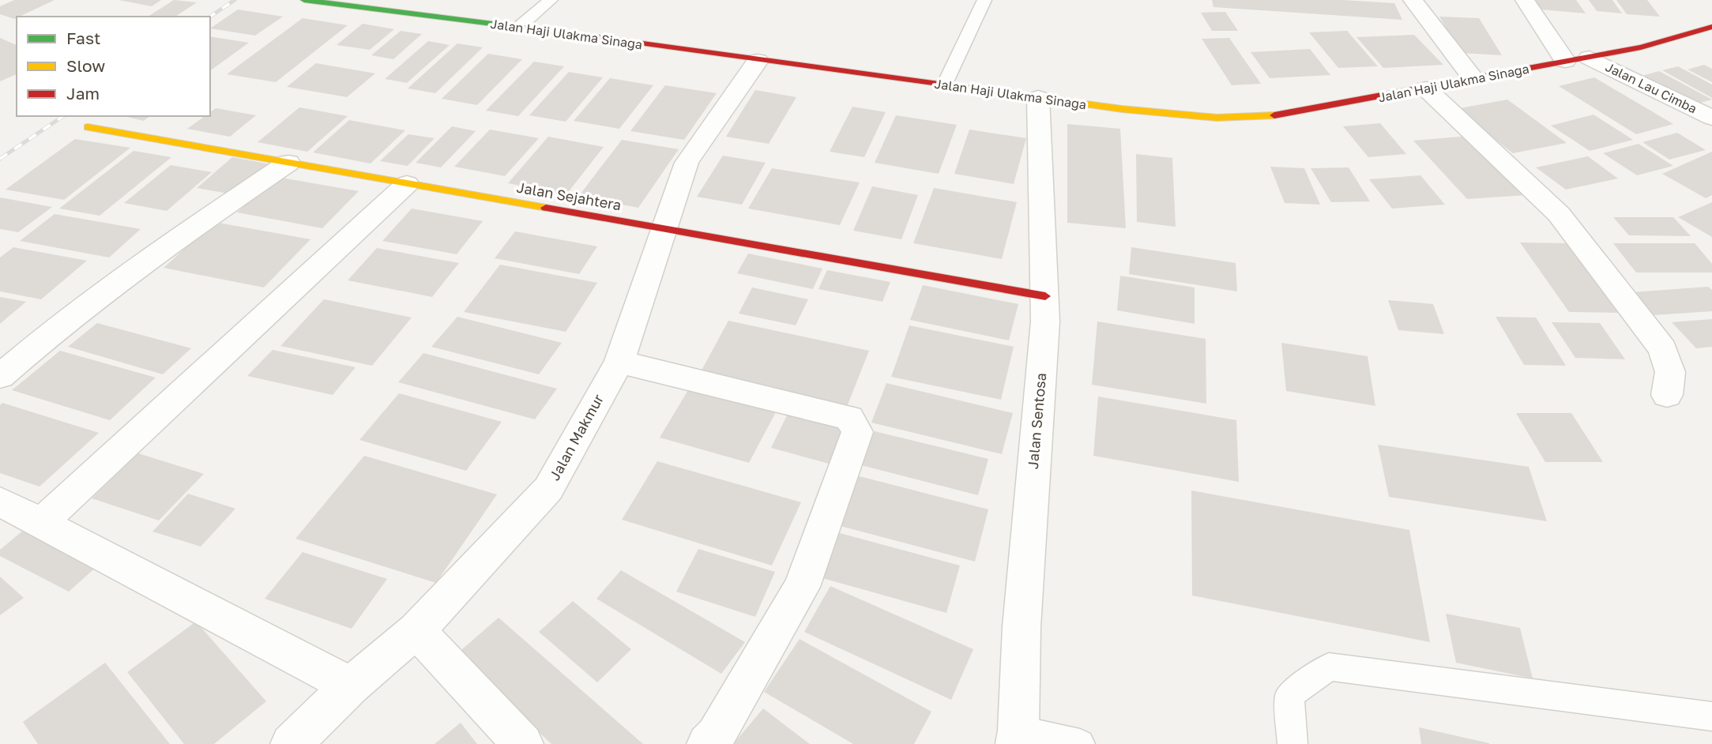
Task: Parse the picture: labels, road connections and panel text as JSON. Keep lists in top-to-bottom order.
{
  "streets": {
    "main road": ["Jalan Haji Ulakma Sinaga", "Jalan Sejahtera"],
    "street": ["Jalan Lau Cimba", "Jalan Sentosa", "Jalan Makmur"]
  },
  "crossings": [
    ["Jalan Haji Ulakma Sinaga", "Jalan Lau Cimba"],
    ["Jalan Haji Ulakma Sinaga", "Jalan Sentosa"],
    ["Jalan Haji Ulakma Sinaga", "Jalan Makmur"],
    ["Jalan Sejahtera", "Jalan Sentosa"],
    ["Jalan Sejahtera", "Jalan Makmur"]
  ],
  "legend": ["Fast", "Slow", "Jam"]
}
